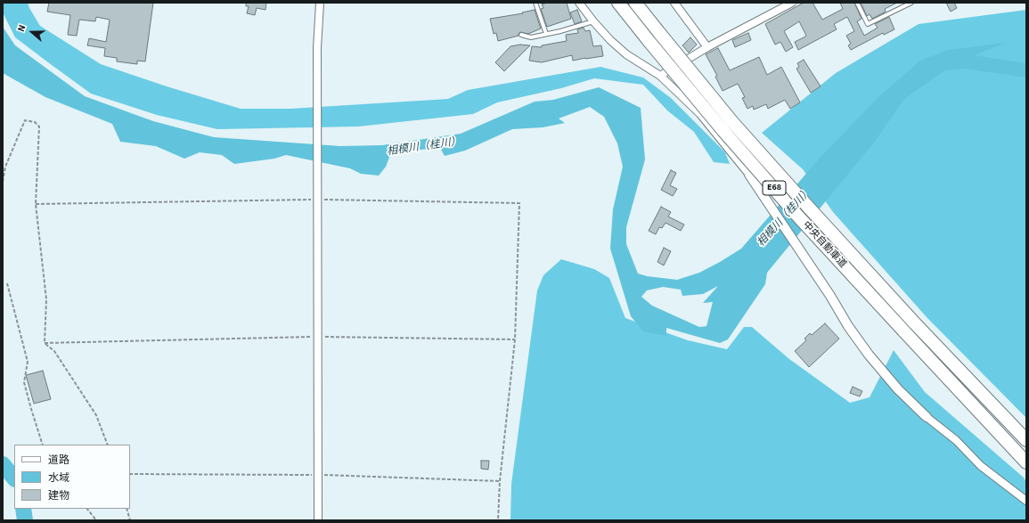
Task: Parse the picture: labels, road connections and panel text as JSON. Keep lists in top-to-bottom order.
{
  "streets": {
    "highway": ["E68", "中央自動車道"]
  },
  "water": ["相模川（桂川）"],
  "legend": ["道路", "水域", "建物"],
  "north": "left"
}
